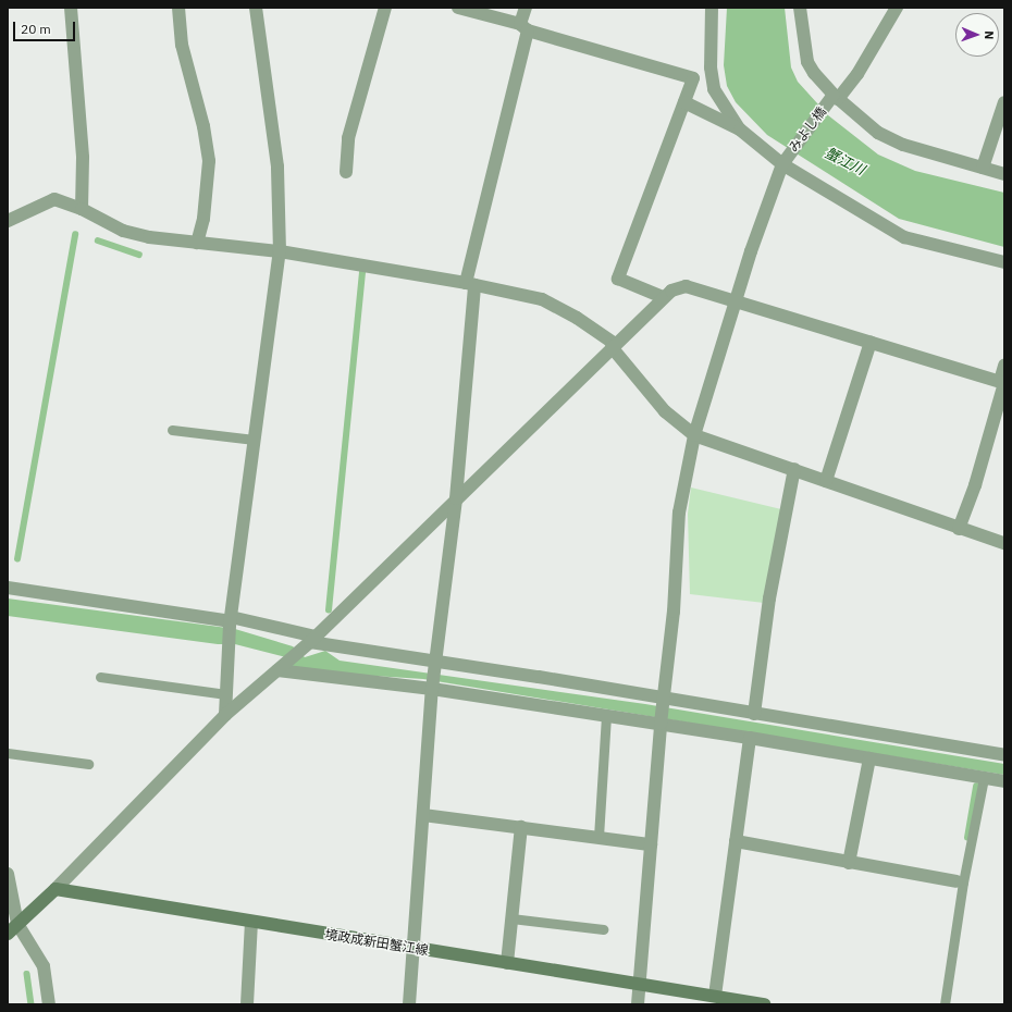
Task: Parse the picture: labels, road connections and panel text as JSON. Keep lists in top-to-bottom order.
{
  "streets": {
    "main road": ["境政成新田蟹江線"],
    "street": ["みよし橋"]
  },
  "crossings": [
    ["みよし橋", "境政成新田蟹江線"]
  ],
  "water": ["蟹江川"],
  "scale_bar": "20 m",
  "north": "right"
}
